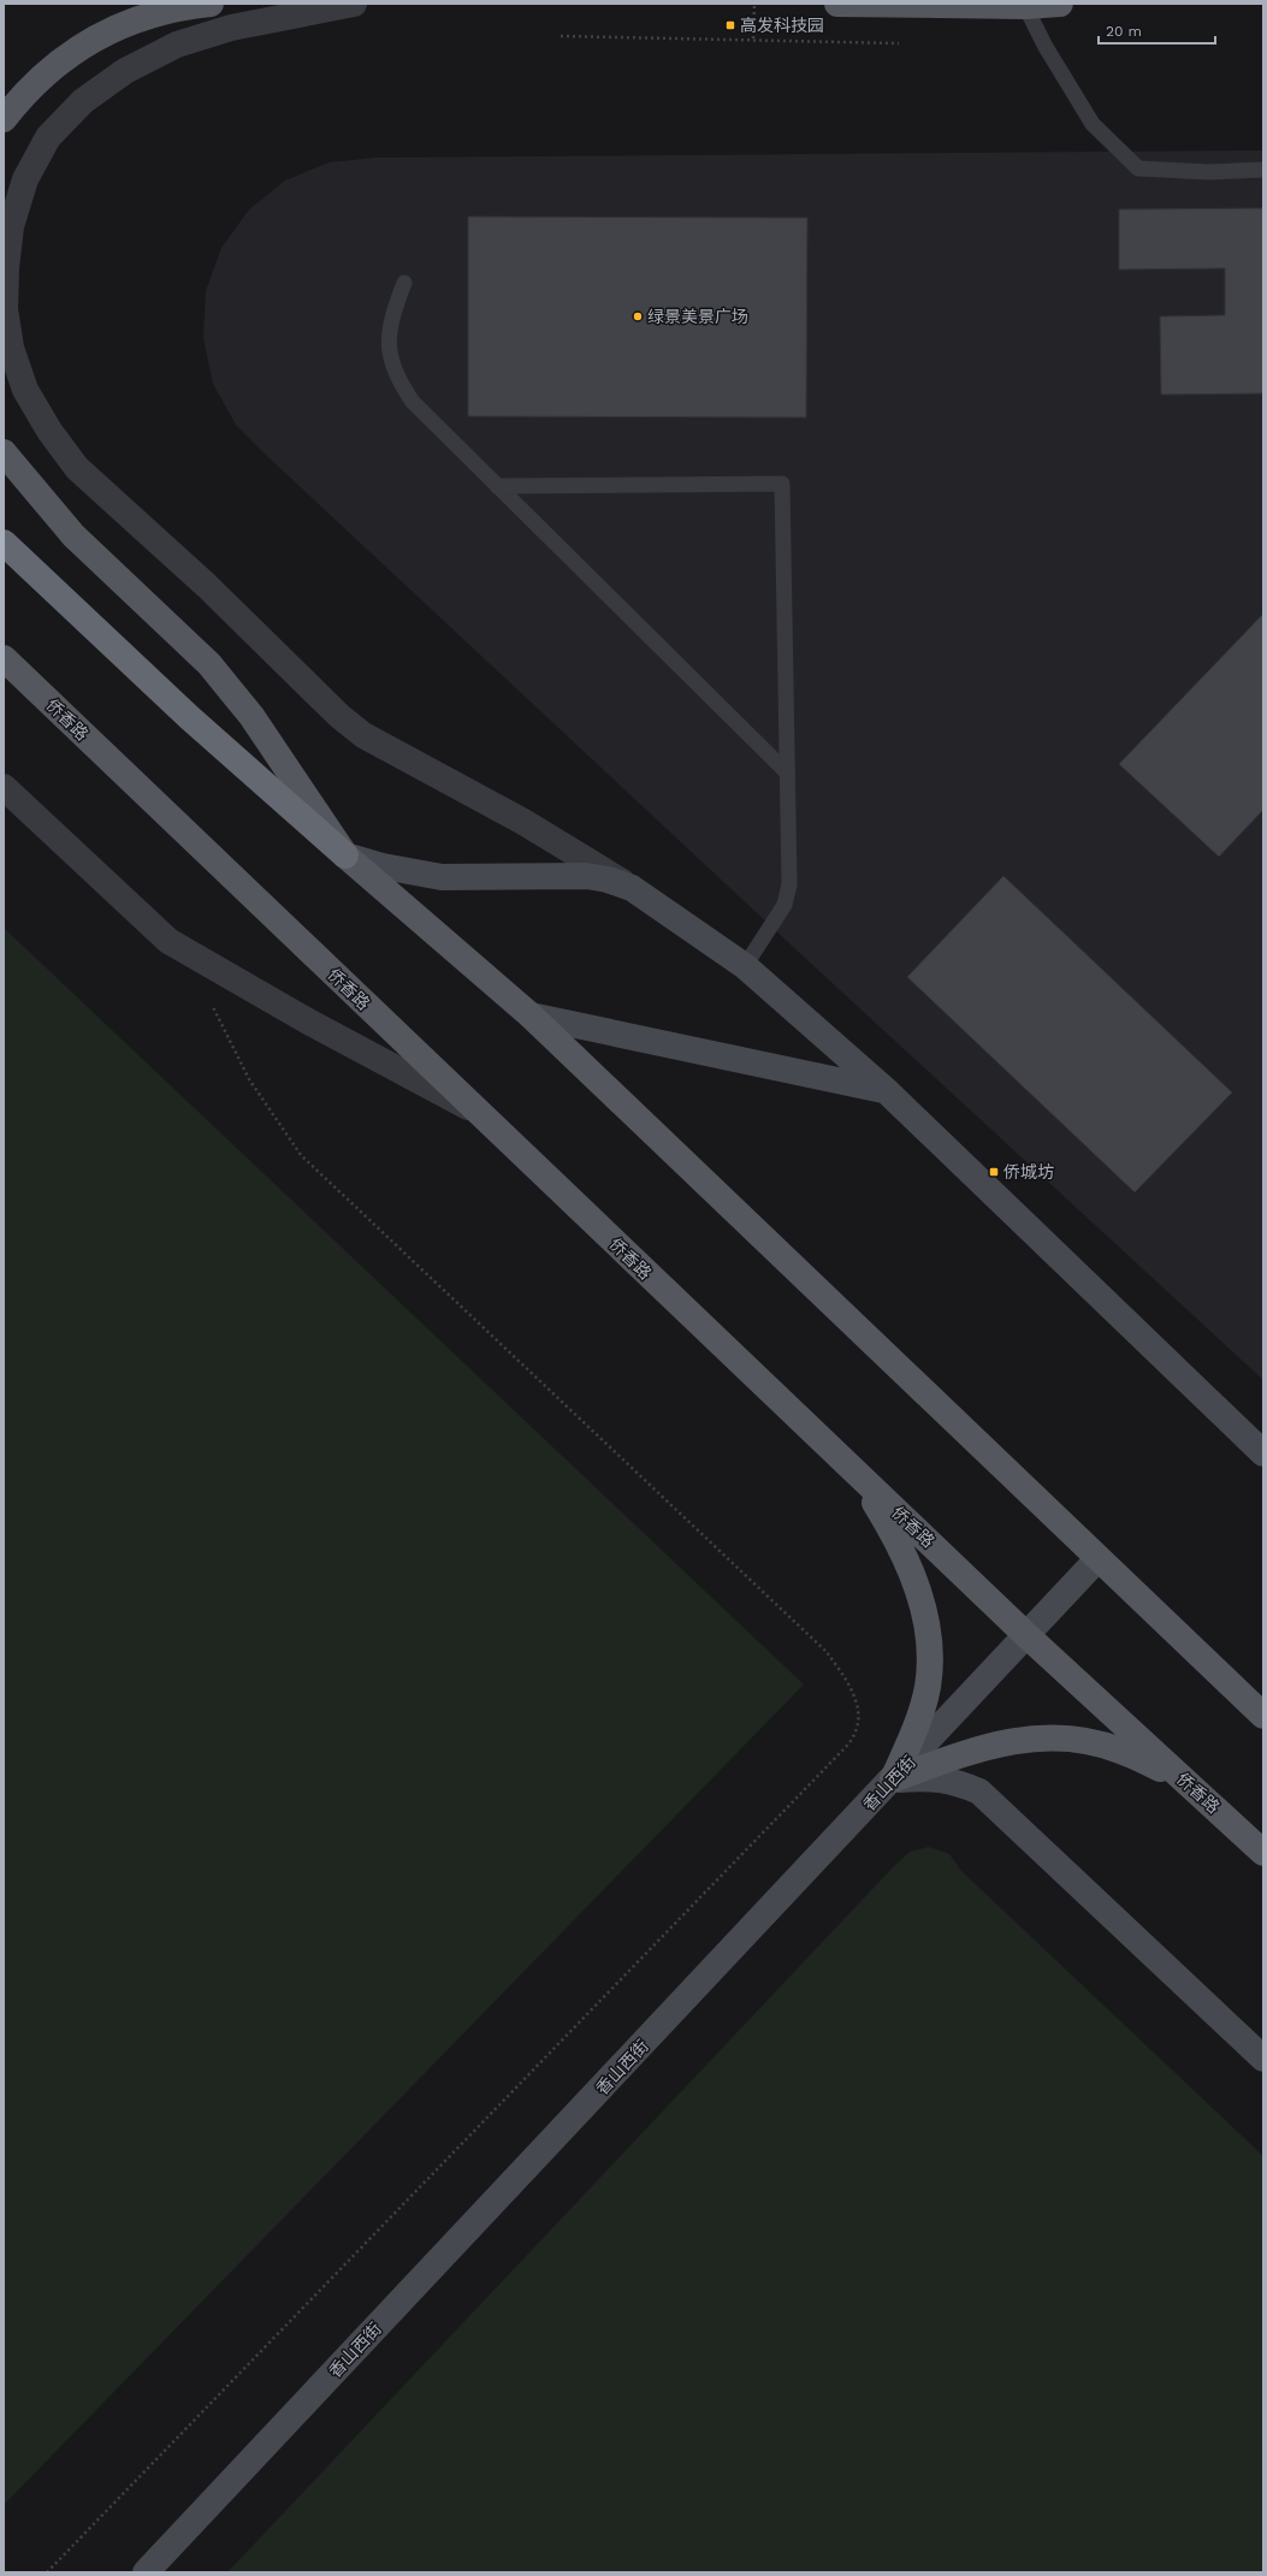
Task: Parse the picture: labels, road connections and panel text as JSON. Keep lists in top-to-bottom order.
{
  "streets": {
    "main road": ["侨香路", "香山西街"]
  },
  "crossings": [
    ["侨香路", "香山西街"]
  ],
  "places": {
    "transit": ["高发科技园", "侨城坊"],
    "other": ["绿景美景广场"]
  },
  "scale_bar": "20 m"
}
